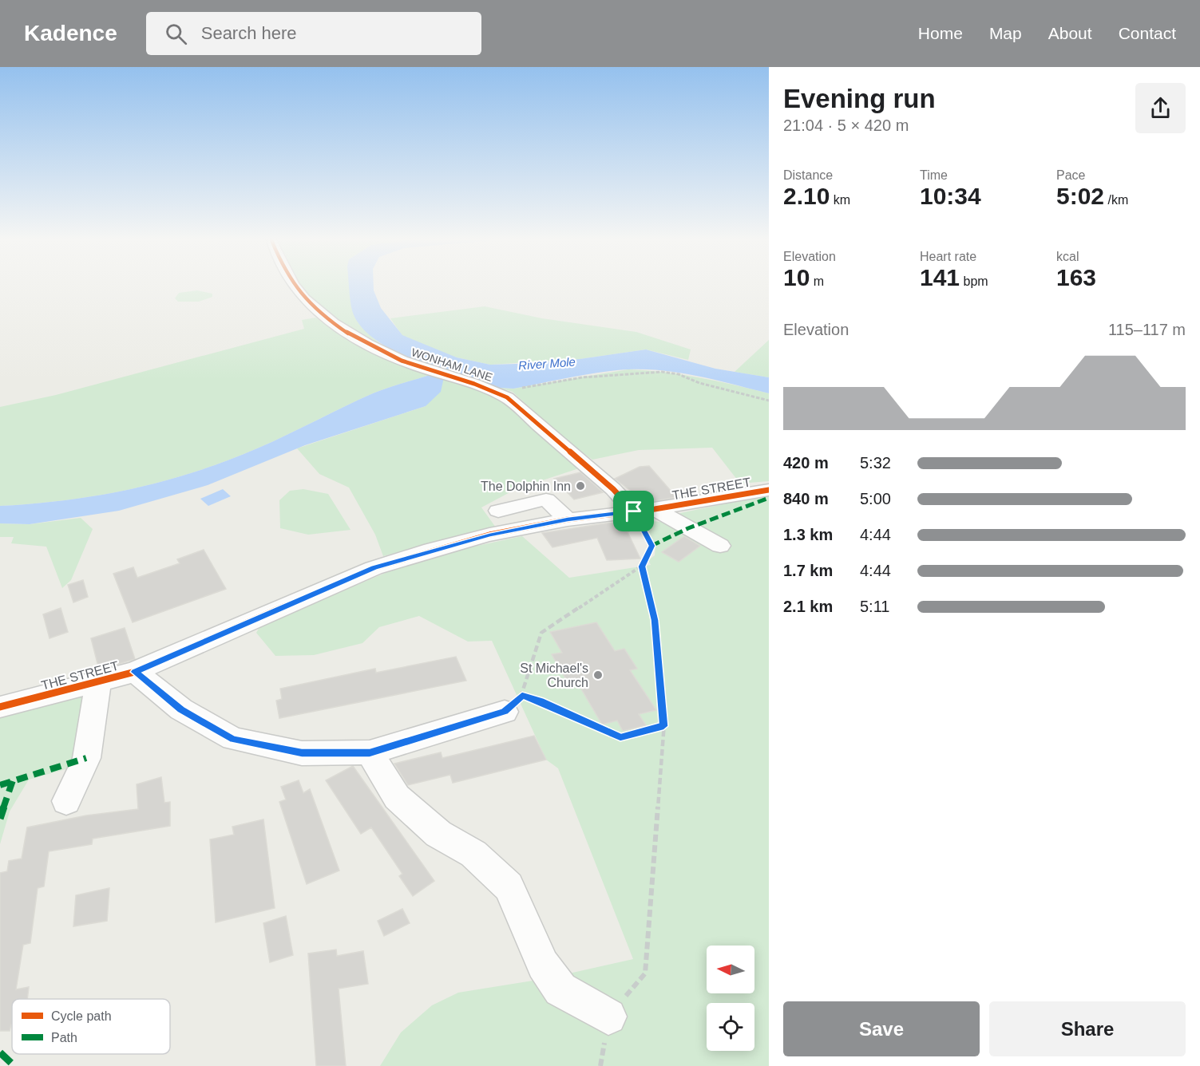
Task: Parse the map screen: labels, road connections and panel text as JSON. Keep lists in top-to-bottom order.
{
  "streets": {
    "street": ["WONHAM LANE", "THE STREET"]
  },
  "crossings": [
    ["WONHAM LANE", "THE STREET"]
  ],
  "water": ["River Mole"],
  "places": ["The Dolphin Inn", "St Michael's Church"],
  "legend": ["Cycle path", "Path"],
  "north": "left",
  "page": {
    "header": "Kadence",
    "search": "Search here",
    "nav": [
      "Home",
      "Map",
      "About",
      "Contact"
    ],
    "heading": ["Evening run", "21:04 · 5 × 420 m"],
    "stats": [
      ["Distance", "2.10 km"],
      ["Time", "10:34"],
      ["Pace", "5:02 /km"],
      ["Elevation", "10 m"],
      ["Heart rate", "141 bpm"],
      ["kcal", "163"]
    ],
    "chart": ["Elevation", "115–117 m"],
    "list": [
      {
        "name": "420 m",
        "note": "5:32"
      },
      {
        "name": "840 m",
        "note": "5:00"
      },
      {
        "name": "1.3 km",
        "note": "4:44"
      },
      {
        "name": "1.7 km",
        "note": "4:44"
      },
      {
        "name": "2.1 km",
        "note": "5:11"
      }
    ],
    "buttons": ["Save", "Share"]
  }
}
